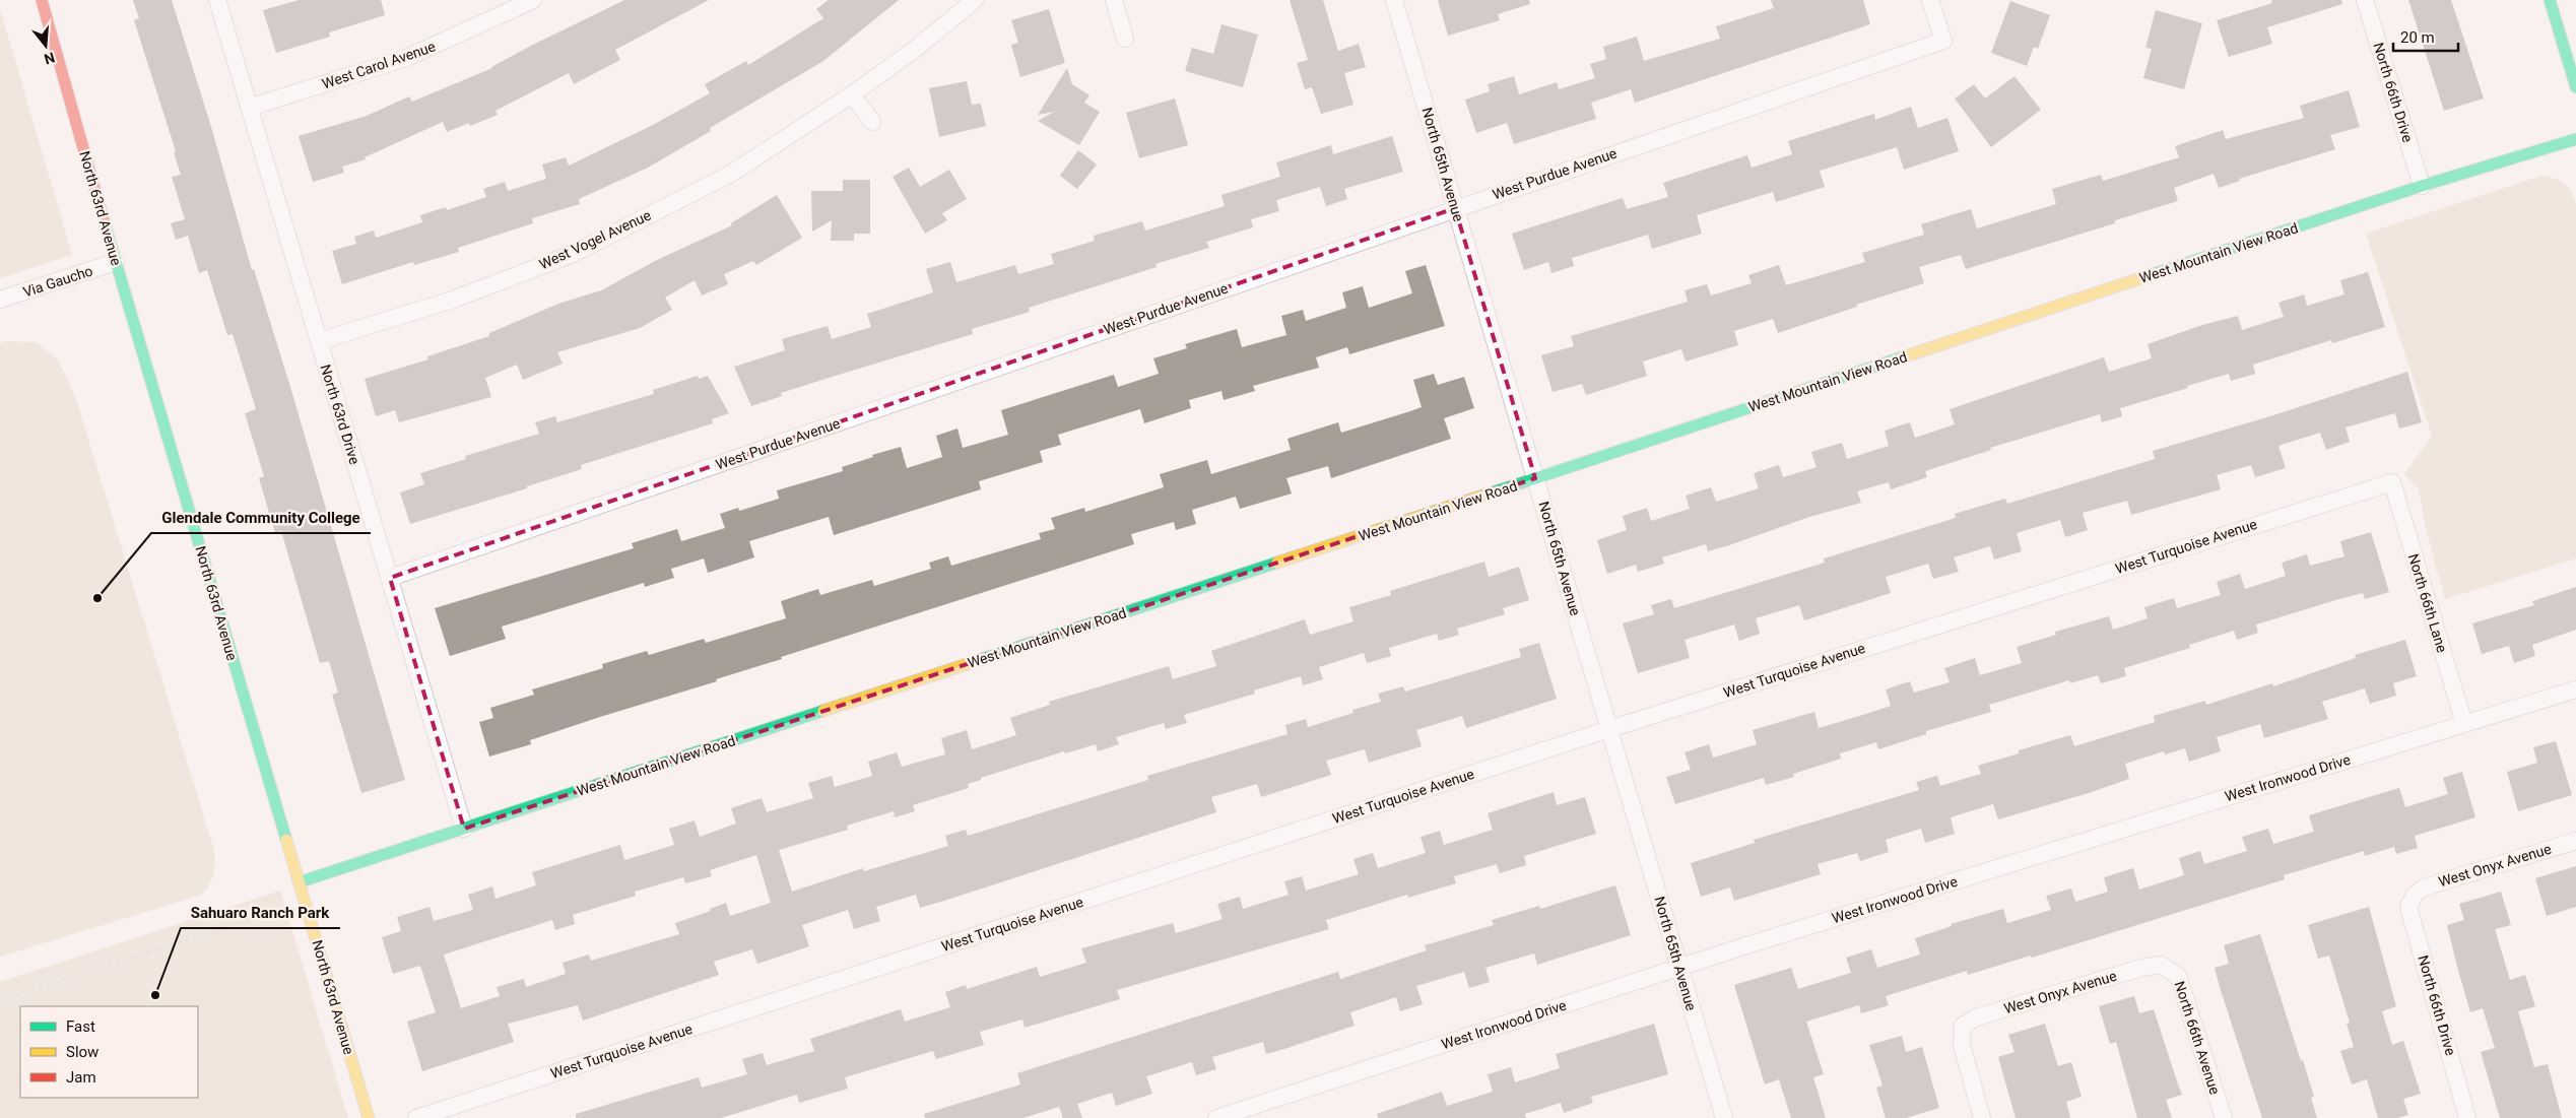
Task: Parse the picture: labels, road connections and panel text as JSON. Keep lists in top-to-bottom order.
{
  "streets": {
    "street": [
      "West Carol Avenue",
      "North 66th Drive",
      "North 65th Avenue",
      "West Purdue Avenue",
      "North 63rd Avenue",
      "West Vogel Avenue",
      "West Mountain View Road",
      "Via Gaucho",
      "North 63rd Drive",
      "West Turquoise Avenue",
      "North 66th Lane",
      "West Ironwood Drive",
      "West Onyx Avenue",
      "North 66th Avenue"
    ]
  },
  "crossings": [
    ["West Carol Avenue", "North 63rd Drive"],
    ["North 66th Drive", "West Mountain View Road"],
    ["North 66th Drive", "West Onyx Avenue"],
    ["North 65th Avenue", "West Purdue Avenue"],
    ["North 65th Avenue", "West Mountain View Road"],
    ["North 65th Avenue", "West Turquoise Avenue"],
    ["North 65th Avenue", "West Ironwood Drive"],
    ["West Purdue Avenue", "North 63rd Drive"],
    ["North 63rd Avenue", "West Mountain View Road"],
    ["North 63rd Avenue", "Via Gaucho"],
    ["West Vogel Avenue", "North 63rd Drive"],
    ["West Mountain View Road", "North 63rd Drive"],
    ["West Turquoise Avenue", "North 66th Lane"],
    ["North 66th Lane", "West Ironwood Drive"],
    ["West Onyx Avenue", "North 66th Avenue"]
  ],
  "places": ["Glendale Community College", "Sahuaro Ranch Park"],
  "legend": ["Fast", "Slow", "Jam"],
  "scale_bar": "20 m",
  "north": "bottom"
}
